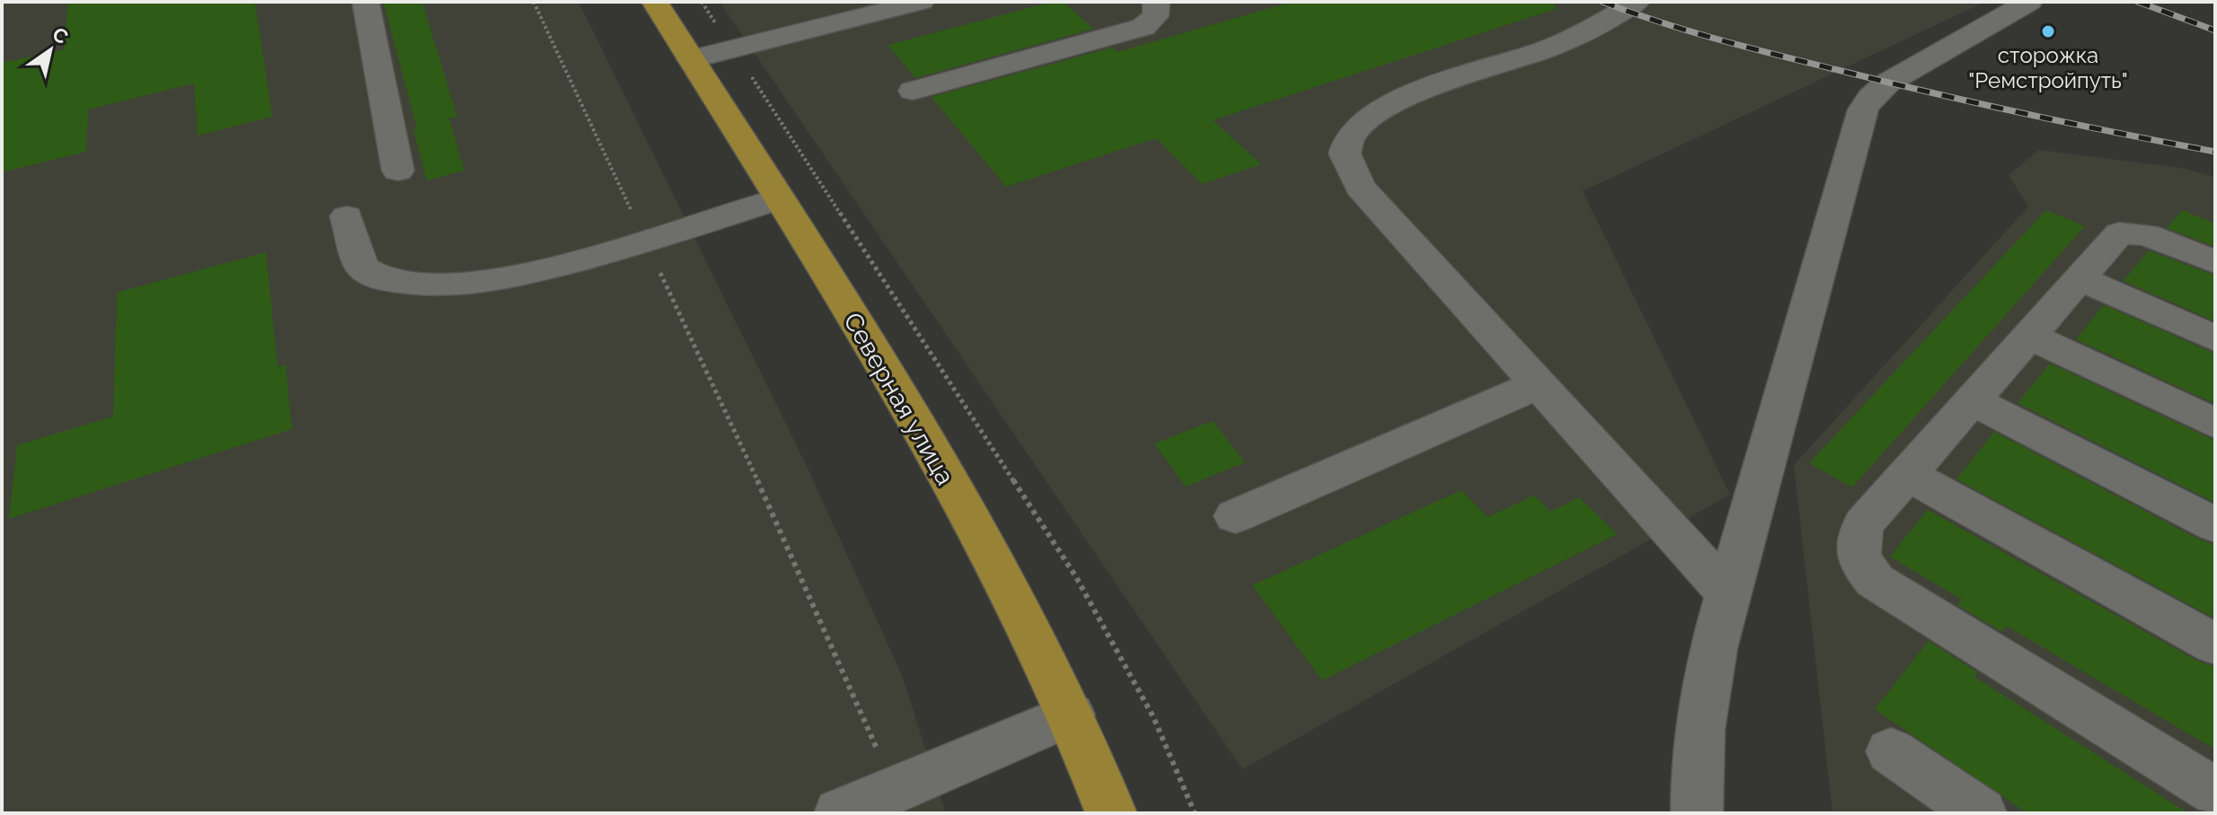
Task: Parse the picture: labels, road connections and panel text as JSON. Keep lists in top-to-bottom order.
{
  "streets": {
    "main road": ["Северная улица"]
  },
  "places": ["сторожка \"Ремстройпуть\""],
  "north": "top right"
}
